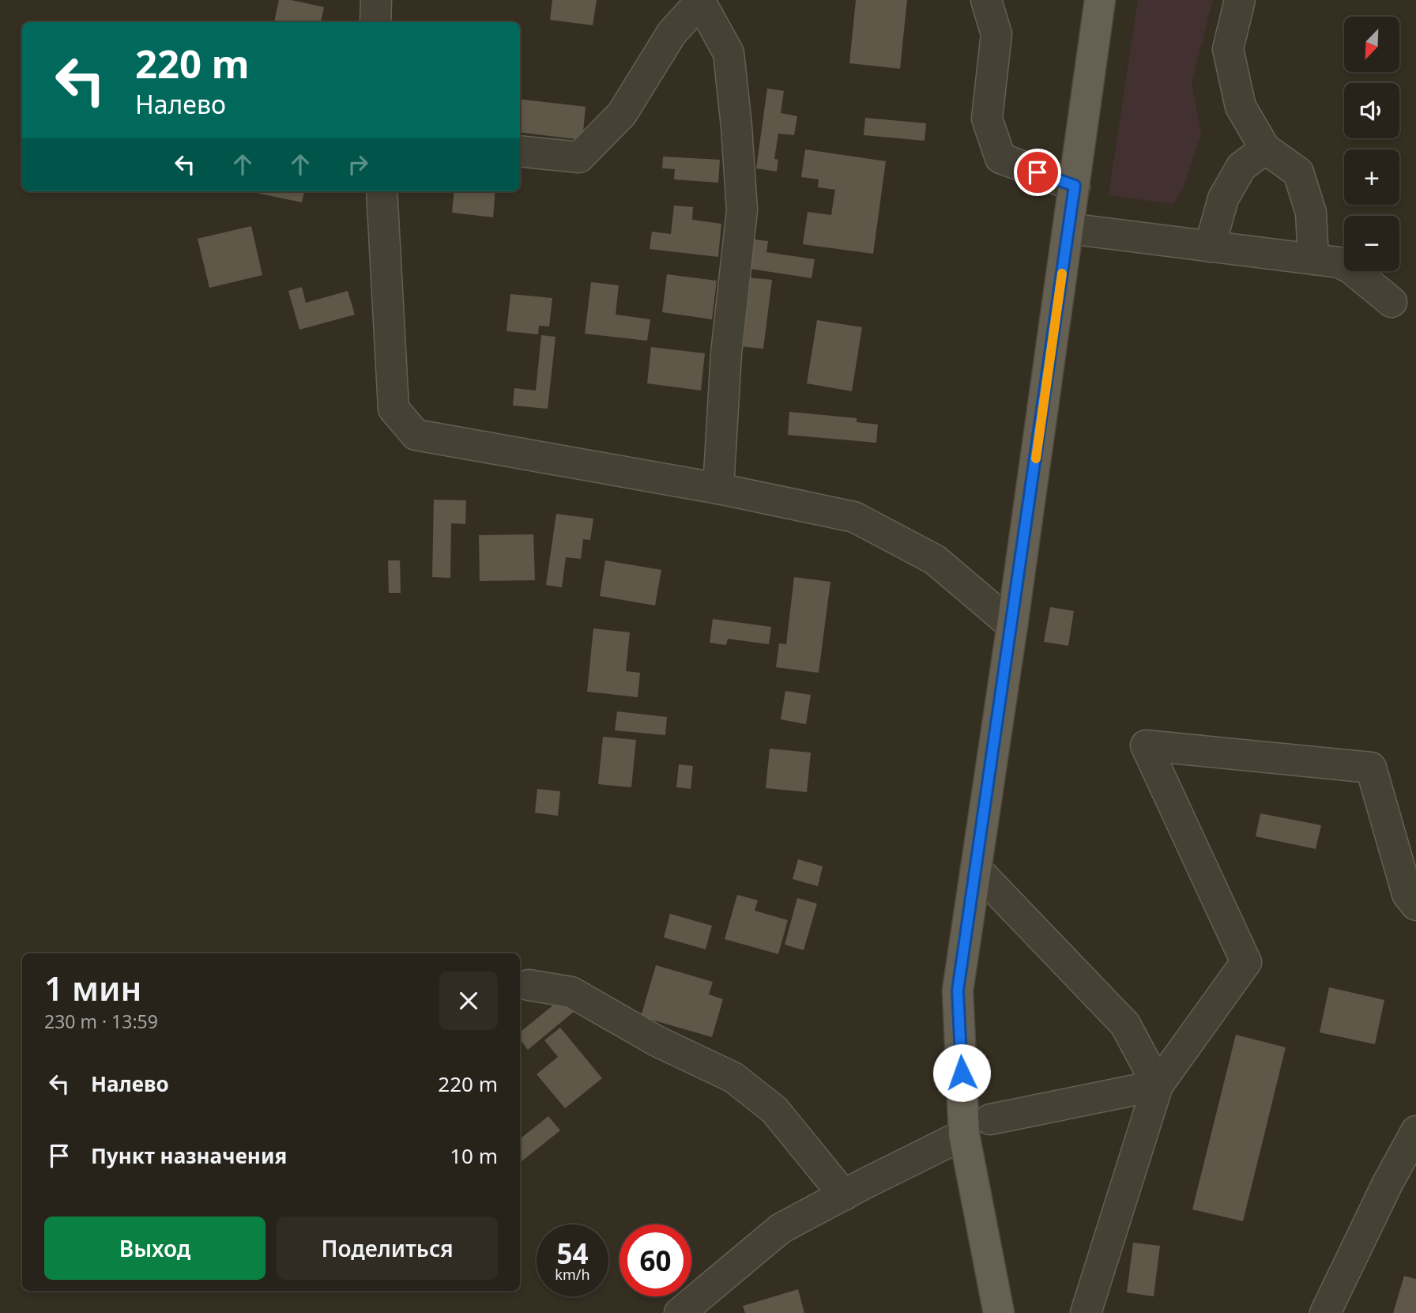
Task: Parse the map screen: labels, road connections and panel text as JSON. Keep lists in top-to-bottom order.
{
  "north": "bottom left",
  "page": {
    "map_buttons": ["+", "−"],
    "turn": ["220 m", "Налево"],
    "heading": ["1 мин", "230 m · 13:59"],
    "list": [
      {
        "name": "Налево",
        "value": "220 m"
      },
      {
        "name": "Пункт назначения",
        "value": "10 m"
      }
    ],
    "buttons": ["Выход", "Поделиться"],
    "speed": "54 km/h",
    "limit": "60"
  }
}
